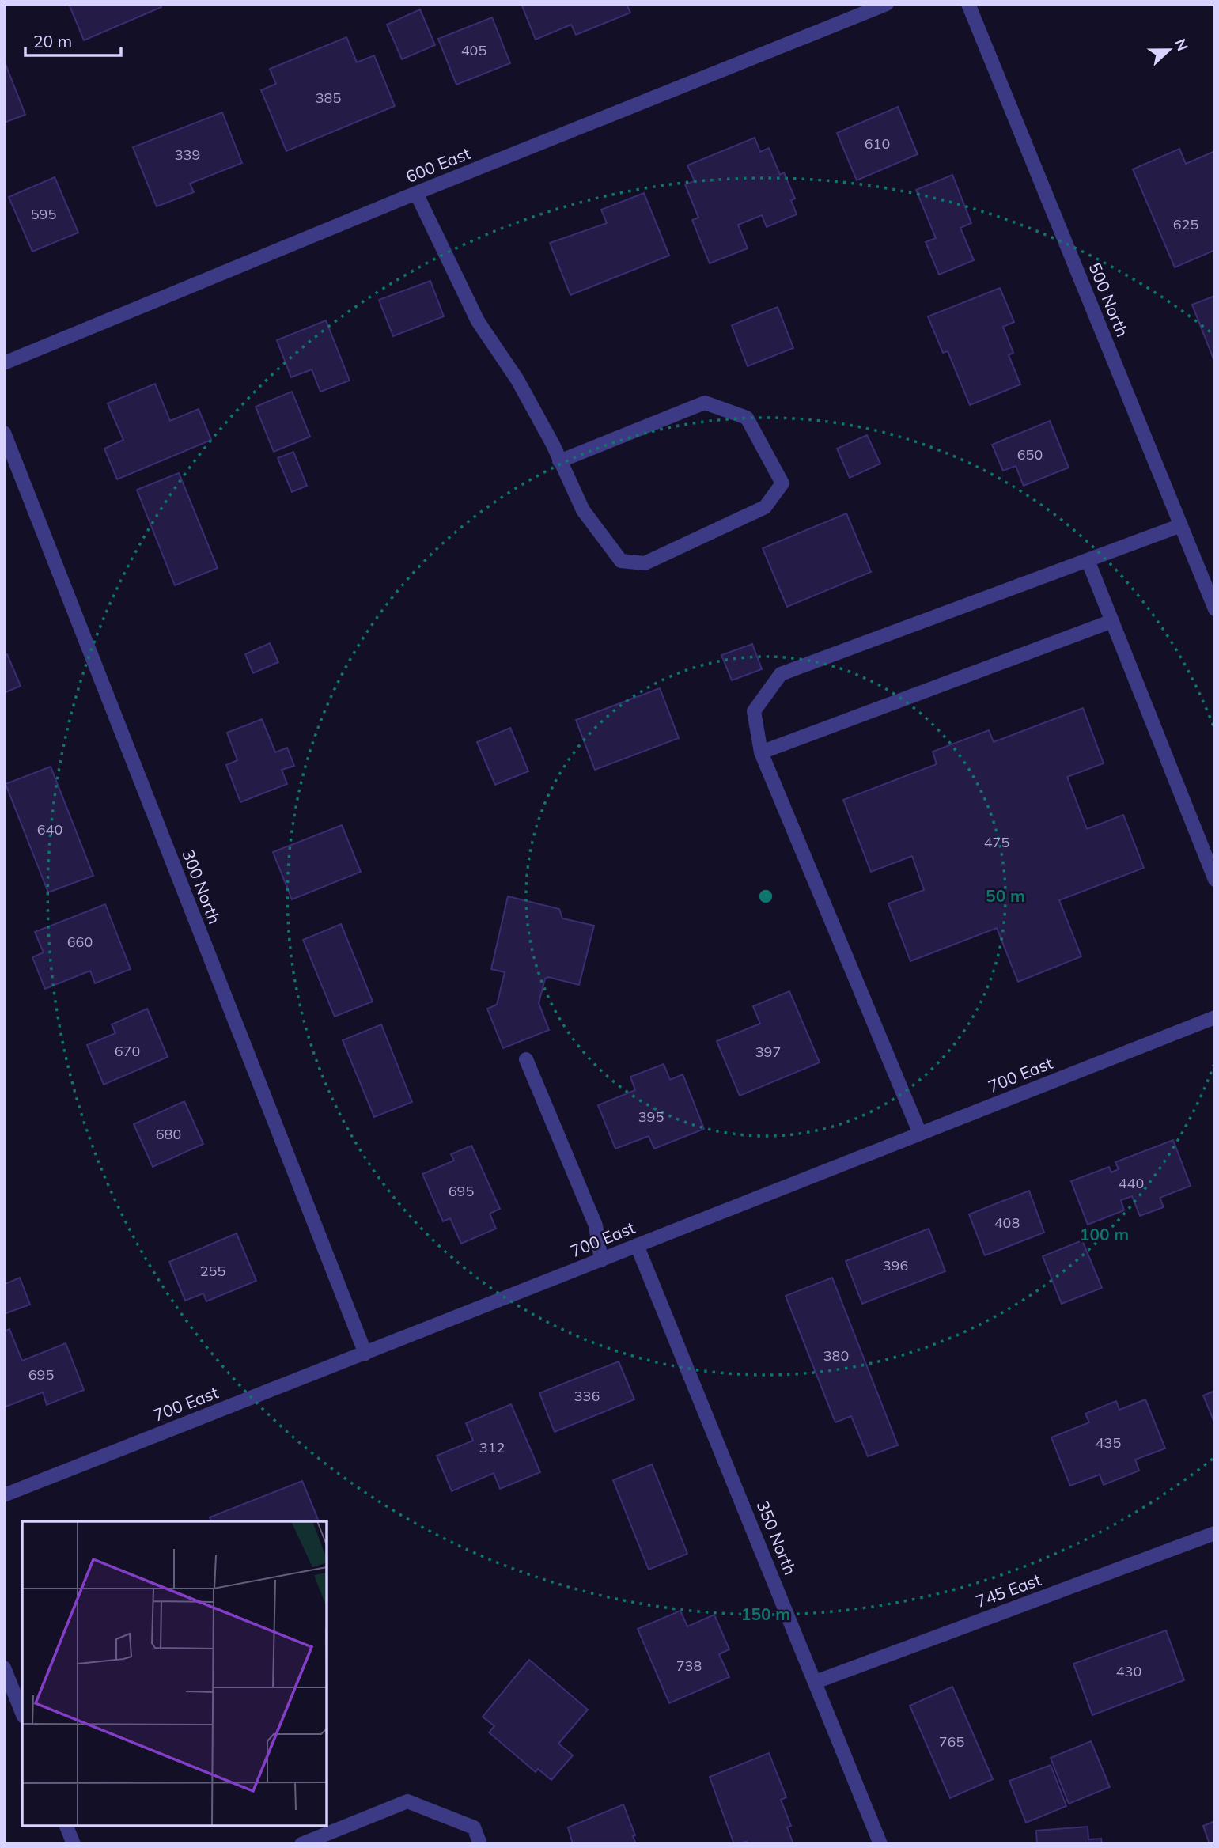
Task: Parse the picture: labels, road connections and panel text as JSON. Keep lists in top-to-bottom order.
{
  "streets": {
    "street": [
      "600 East",
      "500 North",
      "300 North",
      "700 East",
      "350 North",
      "745 East"
    ]
  },
  "crossings": [
    ["300 North", "700 East"],
    ["700 East", "350 North"],
    ["350 North", "745 East"]
  ],
  "house_numbers": [
    "405",
    "385",
    "610",
    "339",
    "595",
    "625",
    "650",
    "640",
    "475",
    "660",
    "670",
    "397",
    "395",
    "680",
    "440",
    "695",
    "408",
    "396",
    "255",
    "380",
    "695",
    "336",
    "435",
    "312",
    "738",
    "430",
    "765"
  ],
  "scale_bar": "20 m",
  "north": "right",
  "rings": ["50 m", "100 m", "150 m"]
}
